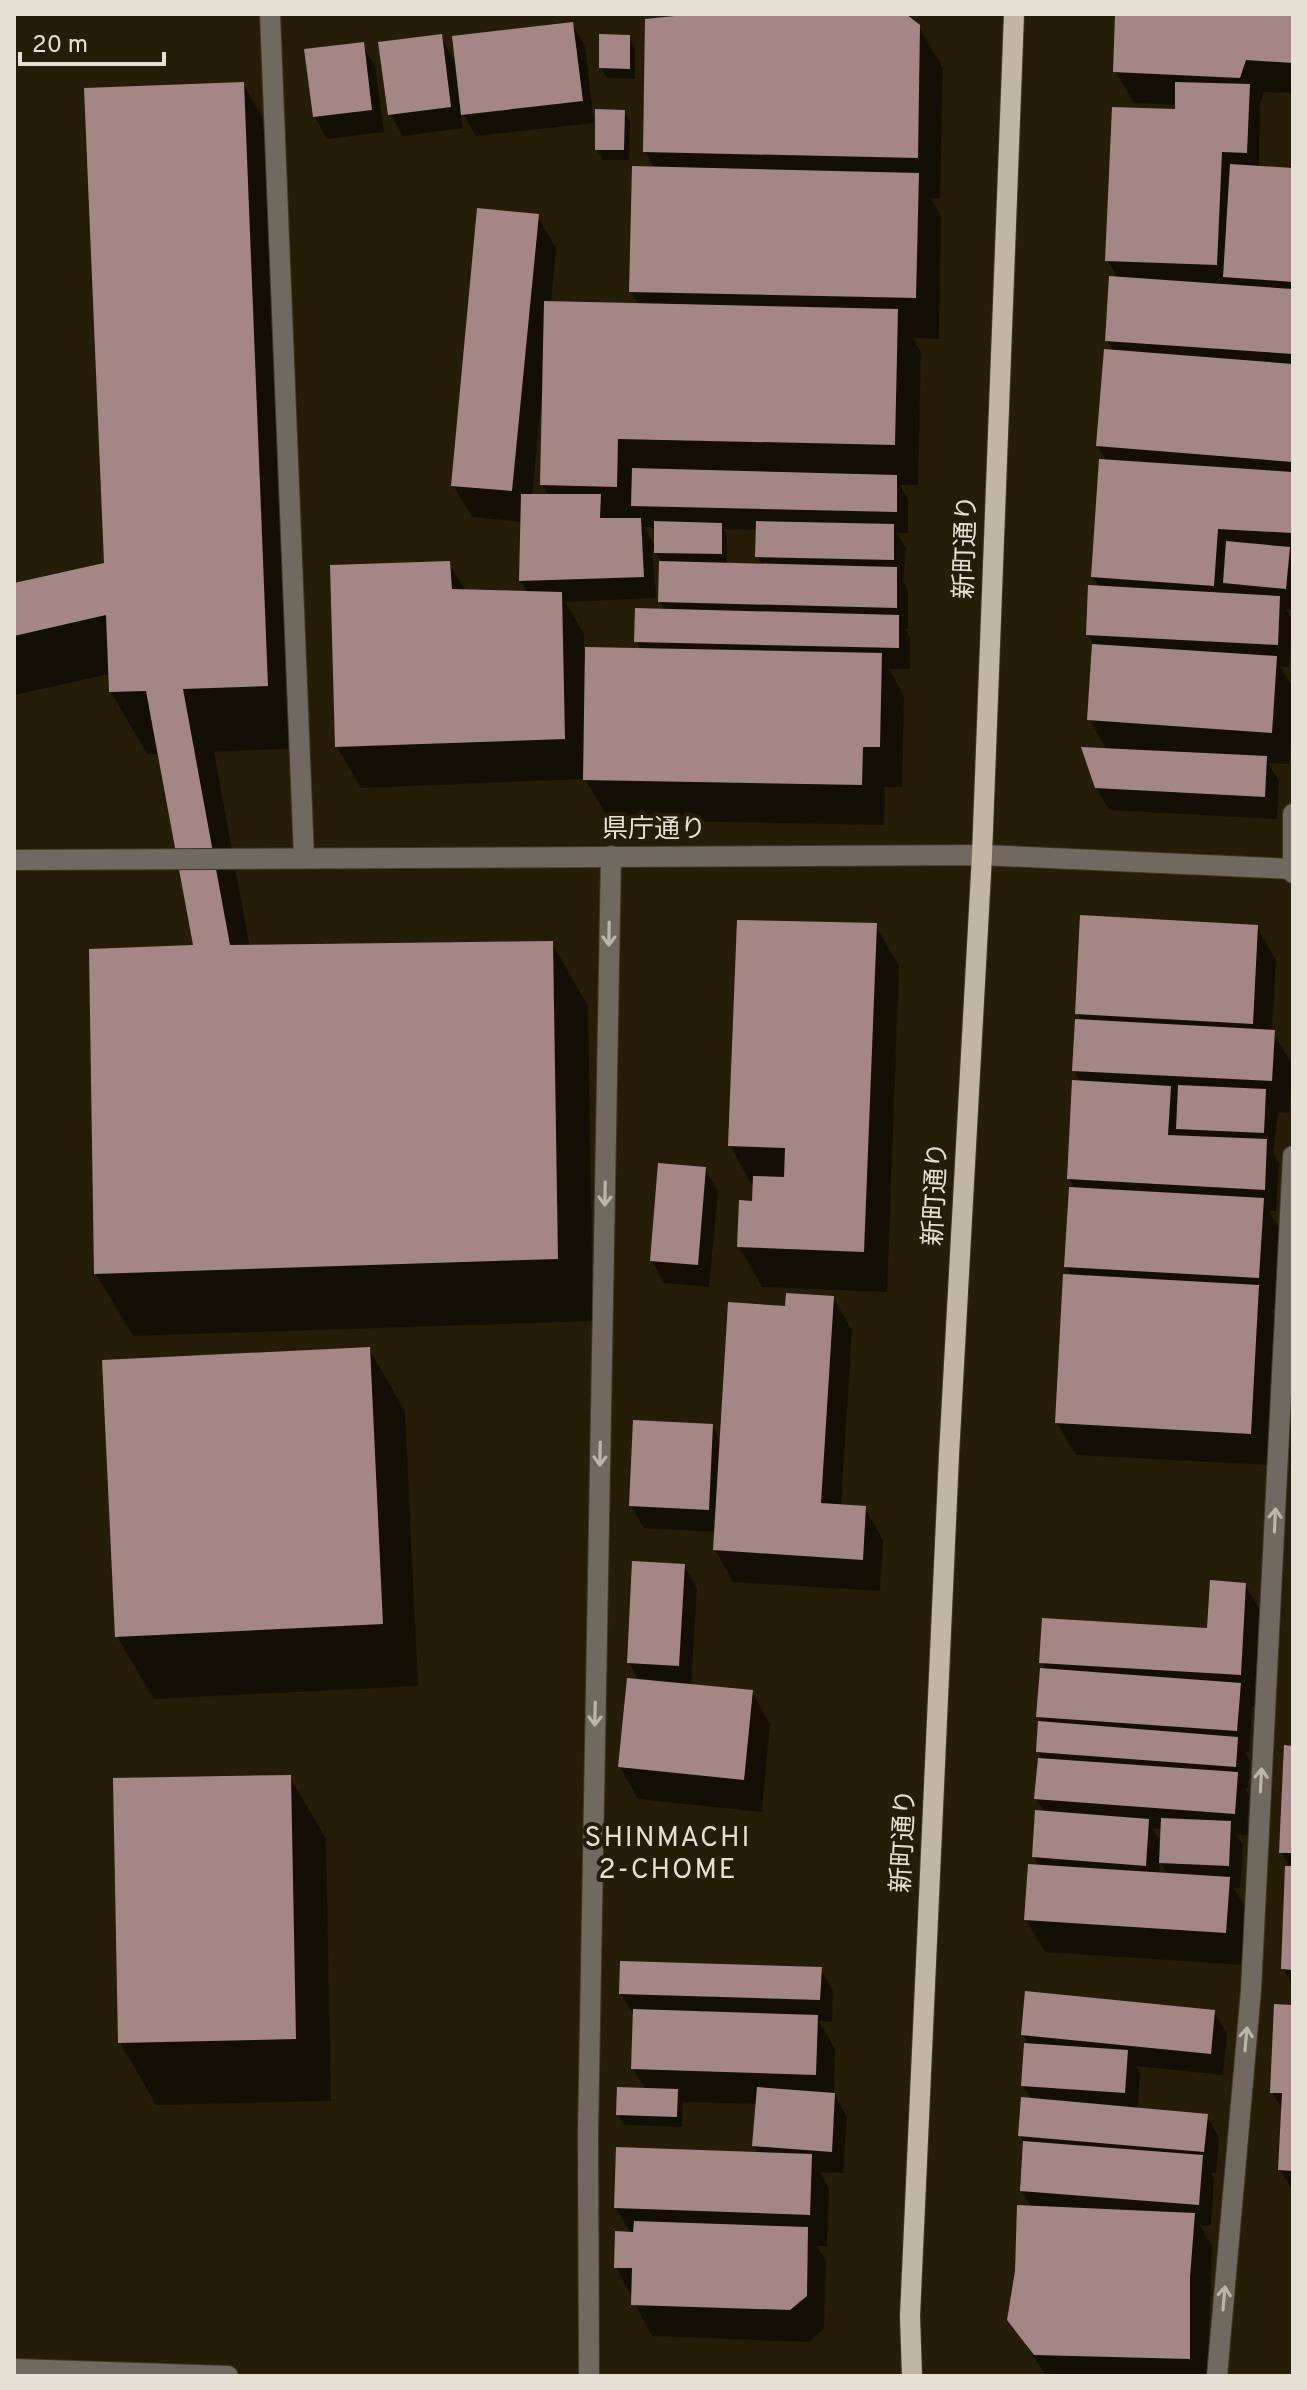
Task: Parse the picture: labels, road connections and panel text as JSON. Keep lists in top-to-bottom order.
{
  "streets": {
    "main road": ["新町通り"],
    "street": ["県庁通り"]
  },
  "crossings": [
    ["新町通り", "県庁通り"]
  ],
  "districts": ["SHINMACHI 2-CHOME"],
  "scale_bar": "20 m"
}
